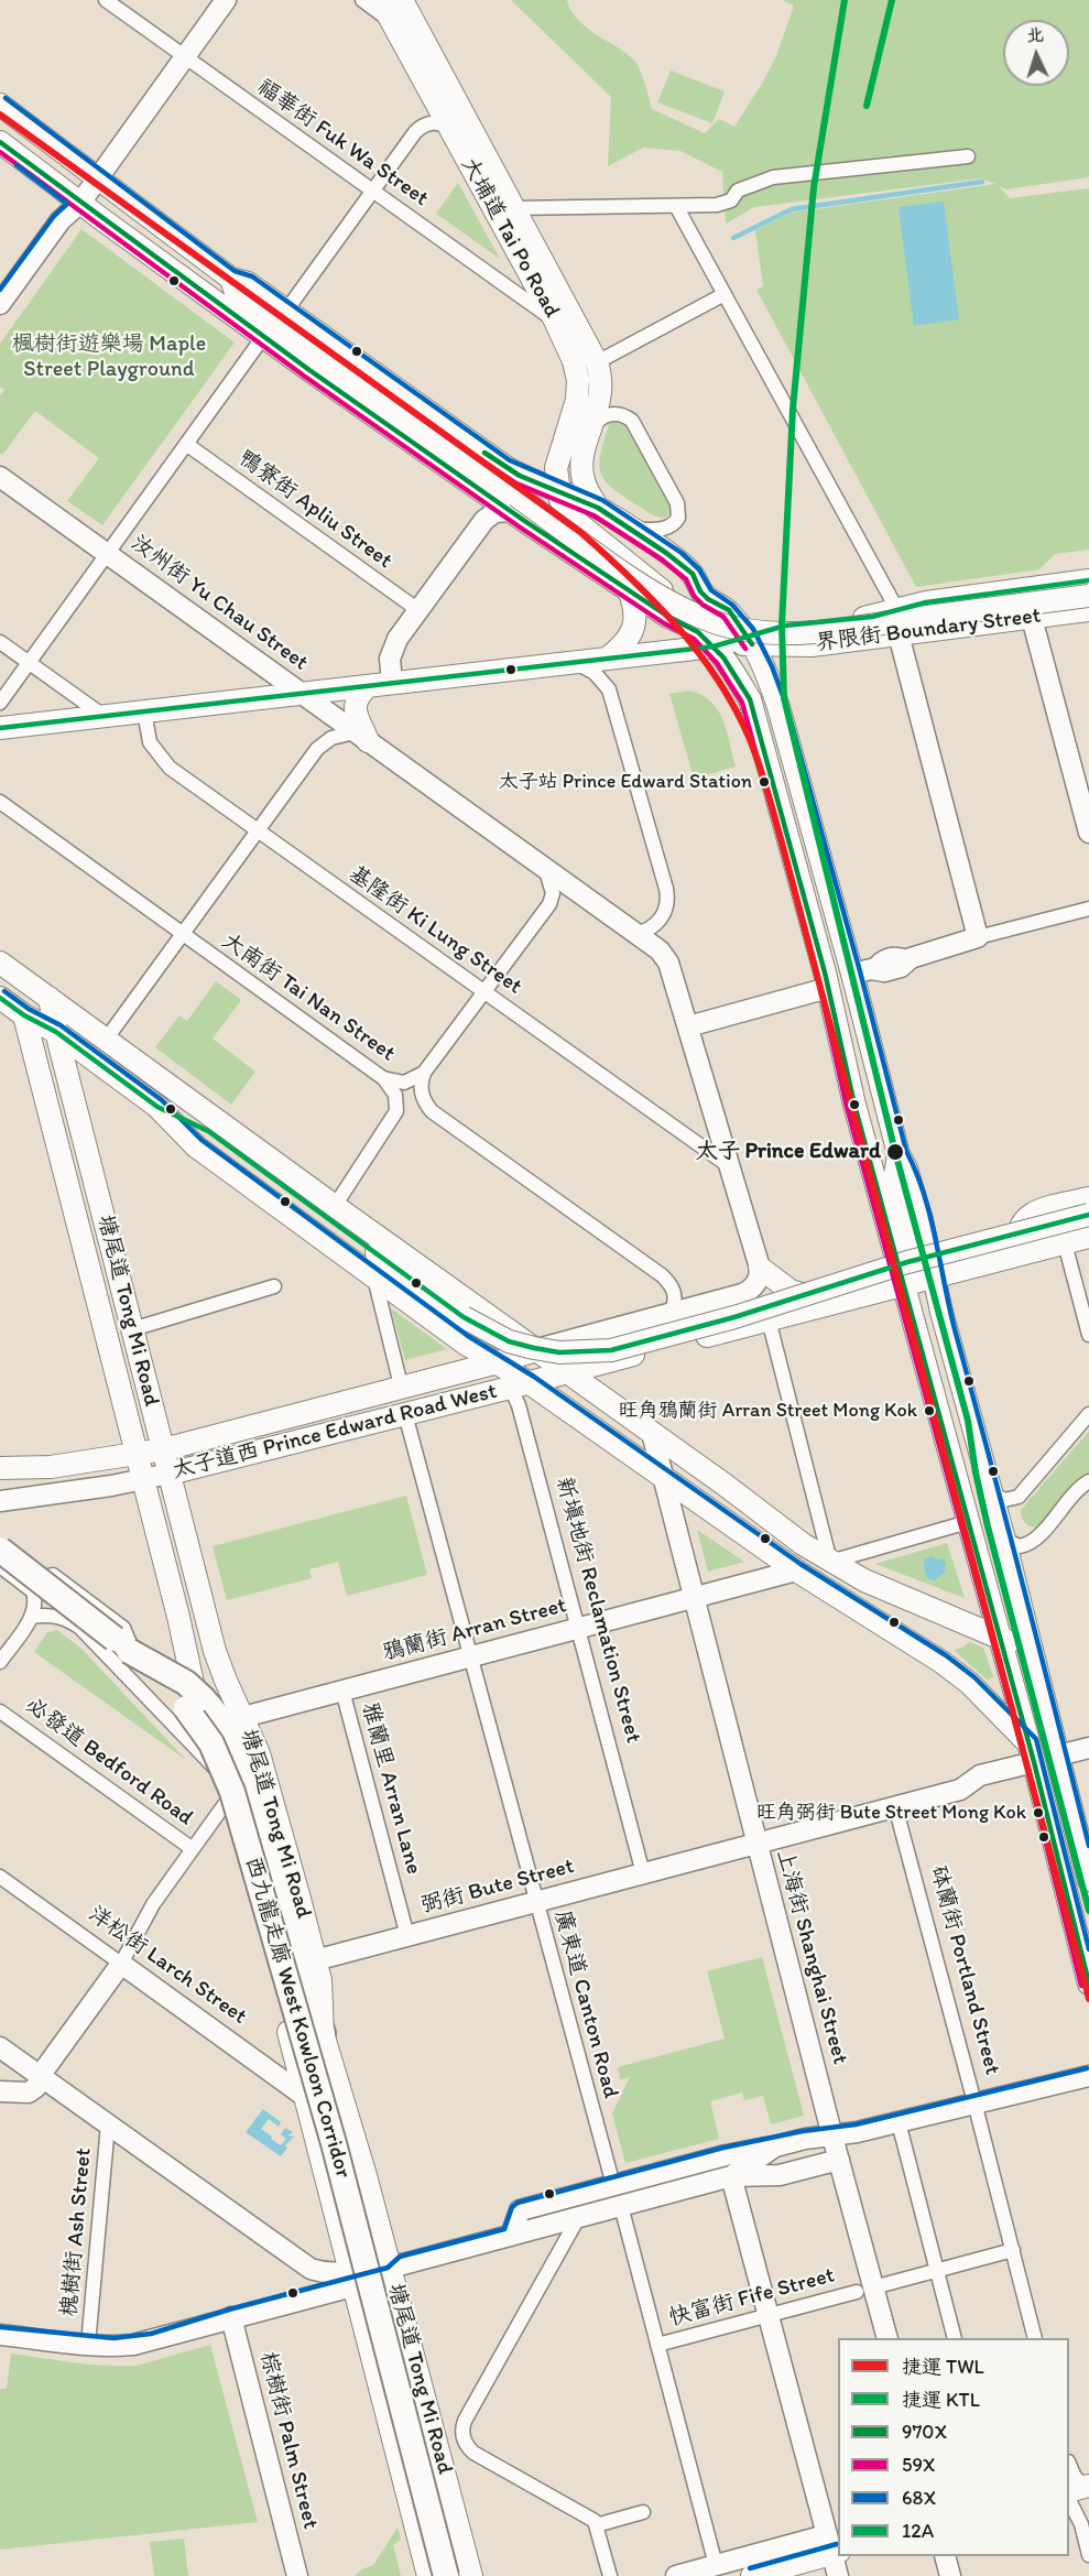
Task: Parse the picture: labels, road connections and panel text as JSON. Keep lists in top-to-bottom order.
{
  "streets": {
    "highway": ["西九龍走廊 West Kowloon Corridor"],
    "main road": [
      "大埔道 Tai Po Road",
      "界限街 Boundary Street",
      "塘尾道 Tong Mi Road",
      "太子道西 Prince Edward Road West"
    ],
    "street": [
      "福華街 Fuk Wa Street",
      "鴨寮街 Apliu Street",
      "汝州街 Yu Chau Street",
      "基隆街 Ki Lung Street",
      "大南街 Tai Nan Street",
      "新填地街 Reclamation Street",
      "鴉蘭街 Arran Street",
      "必發道 Bedford Road",
      "雅蘭里 Arran Lane",
      "弼街 Bute Street",
      "上海街 Shanghai Street",
      "洋松街 Larch Street",
      "砵蘭街 Portland Street",
      "廣東道 Canton Road",
      "槐樹街 Ash Street",
      "快富街 Fife Street",
      "棕樹街 Palm Street"
    ]
  },
  "crossings": [
    ["福華街 Fuk Wa Street", "大埔道 Tai Po Road"],
    ["汝州街 Yu Chau Street", "界限街 Boundary Street"],
    ["界限街 Boundary Street", "基隆街 Ki Lung Street"],
    ["塘尾道 Tong Mi Road", "太子道西 Prince Edward Road West"],
    ["塘尾道 Tong Mi Road", "鴉蘭街 Arran Street"],
    ["塘尾道 Tong Mi Road", "弼街 Bute Street"],
    ["塘尾道 Tong Mi Road", "洋松街 Larch Street"],
    ["太子道西 Prince Edward Road West", "新填地街 Reclamation Street"],
    ["太子道西 Prince Edward Road West", "廣東道 Canton Road"],
    ["新填地街 Reclamation Street", "鴉蘭街 Arran Street"],
    ["新填地街 Reclamation Street", "弼街 Bute Street"],
    ["鴉蘭街 Arran Street", "雅蘭里 Arran Lane"],
    ["鴉蘭街 Arran Street", "上海街 Shanghai Street"],
    ["鴉蘭街 Arran Street", "廣東道 Canton Road"],
    ["雅蘭里 Arran Lane", "弼街 Bute Street"],
    ["弼街 Bute Street", "上海街 Shanghai Street"],
    ["弼街 Bute Street", "砵蘭街 Portland Street"],
    ["弼街 Bute Street", "廣東道 Canton Road"],
    ["上海街 Shanghai Street", "快富街 Fife Street"],
    ["砵蘭街 Portland Street", "快富街 Fife Street"]
  ],
  "parks": ["楓樹街遊樂場 Maple Street Playground"],
  "places": [
    "太子站 Prince Edward Station",
    "太子 Prince Edward",
    "旺角鴉蘭街 Arran Street Mong Kok",
    "旺角弼街 Bute Street Mong Kok"
  ],
  "lines": [
    "metro line KTL",
    "transit line 68X",
    "metro line TWL",
    "transit line 970X",
    "transit line 59X",
    "transit line 12A"
  ],
  "legend": [
    "捷運 TWL",
    "捷運 KTL",
    "970X",
    "59X",
    "68X",
    "12A"
  ],
  "north": "top"
}
